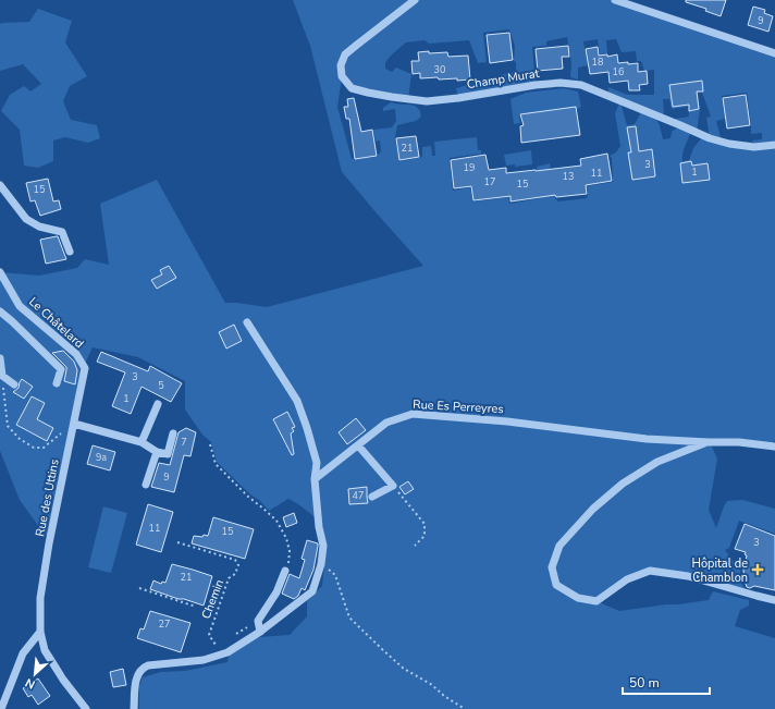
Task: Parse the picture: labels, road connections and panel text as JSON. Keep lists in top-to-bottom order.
{
  "streets": {
    "street": [
      "Champ Murat",
      "Le Châtelard",
      "Rue Es Perreyres",
      "Rue des Uttins"
    ],
    "path": ["Chemin"]
  },
  "crossings": [
    ["Le Châtelard", "Rue des Uttins"]
  ],
  "places": {
    "health": ["Hôpital de Chamblon"]
  },
  "house_numbers": [
    "9",
    "18",
    "30",
    "16",
    "21",
    "3",
    "19",
    "1",
    "11",
    "13",
    "17",
    "15",
    "15",
    "3",
    "5",
    "1",
    "7",
    "9a",
    "9",
    "47",
    "11",
    "15",
    "3",
    "21",
    "27"
  ],
  "scale_bar": "50 m",
  "north": "bottom left"
}
